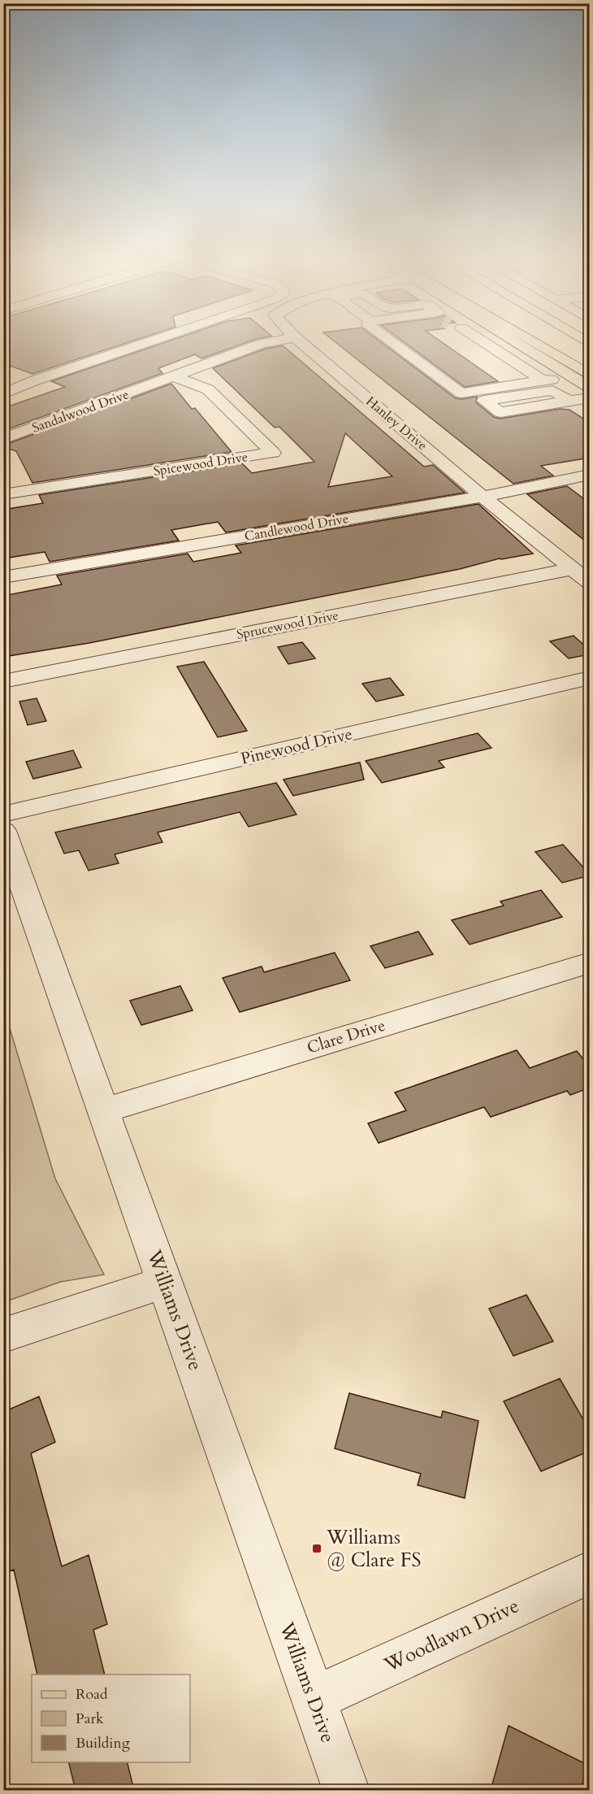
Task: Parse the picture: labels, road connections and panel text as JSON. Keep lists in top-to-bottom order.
{
  "streets": {
    "street": [
      "Sandalwood Drive",
      "Hanley Drive",
      "Spicewood Drive",
      "Candlewood Drive",
      "Sprucewood Drive",
      "Pinewood Drive",
      "Clare Drive",
      "Williams Drive",
      "Woodlawn Drive"
    ]
  },
  "crossings": [
    ["Sandalwood Drive", "Spicewood Drive"],
    ["Hanley Drive", "Candlewood Drive"],
    ["Hanley Drive", "Sprucewood Drive"],
    ["Clare Drive", "Williams Drive"],
    ["Williams Drive", "Woodlawn Drive"]
  ],
  "places": {
    "transit": ["Williams @ Clare FS"]
  },
  "legend": ["Road", "Park", "Building"]
}
